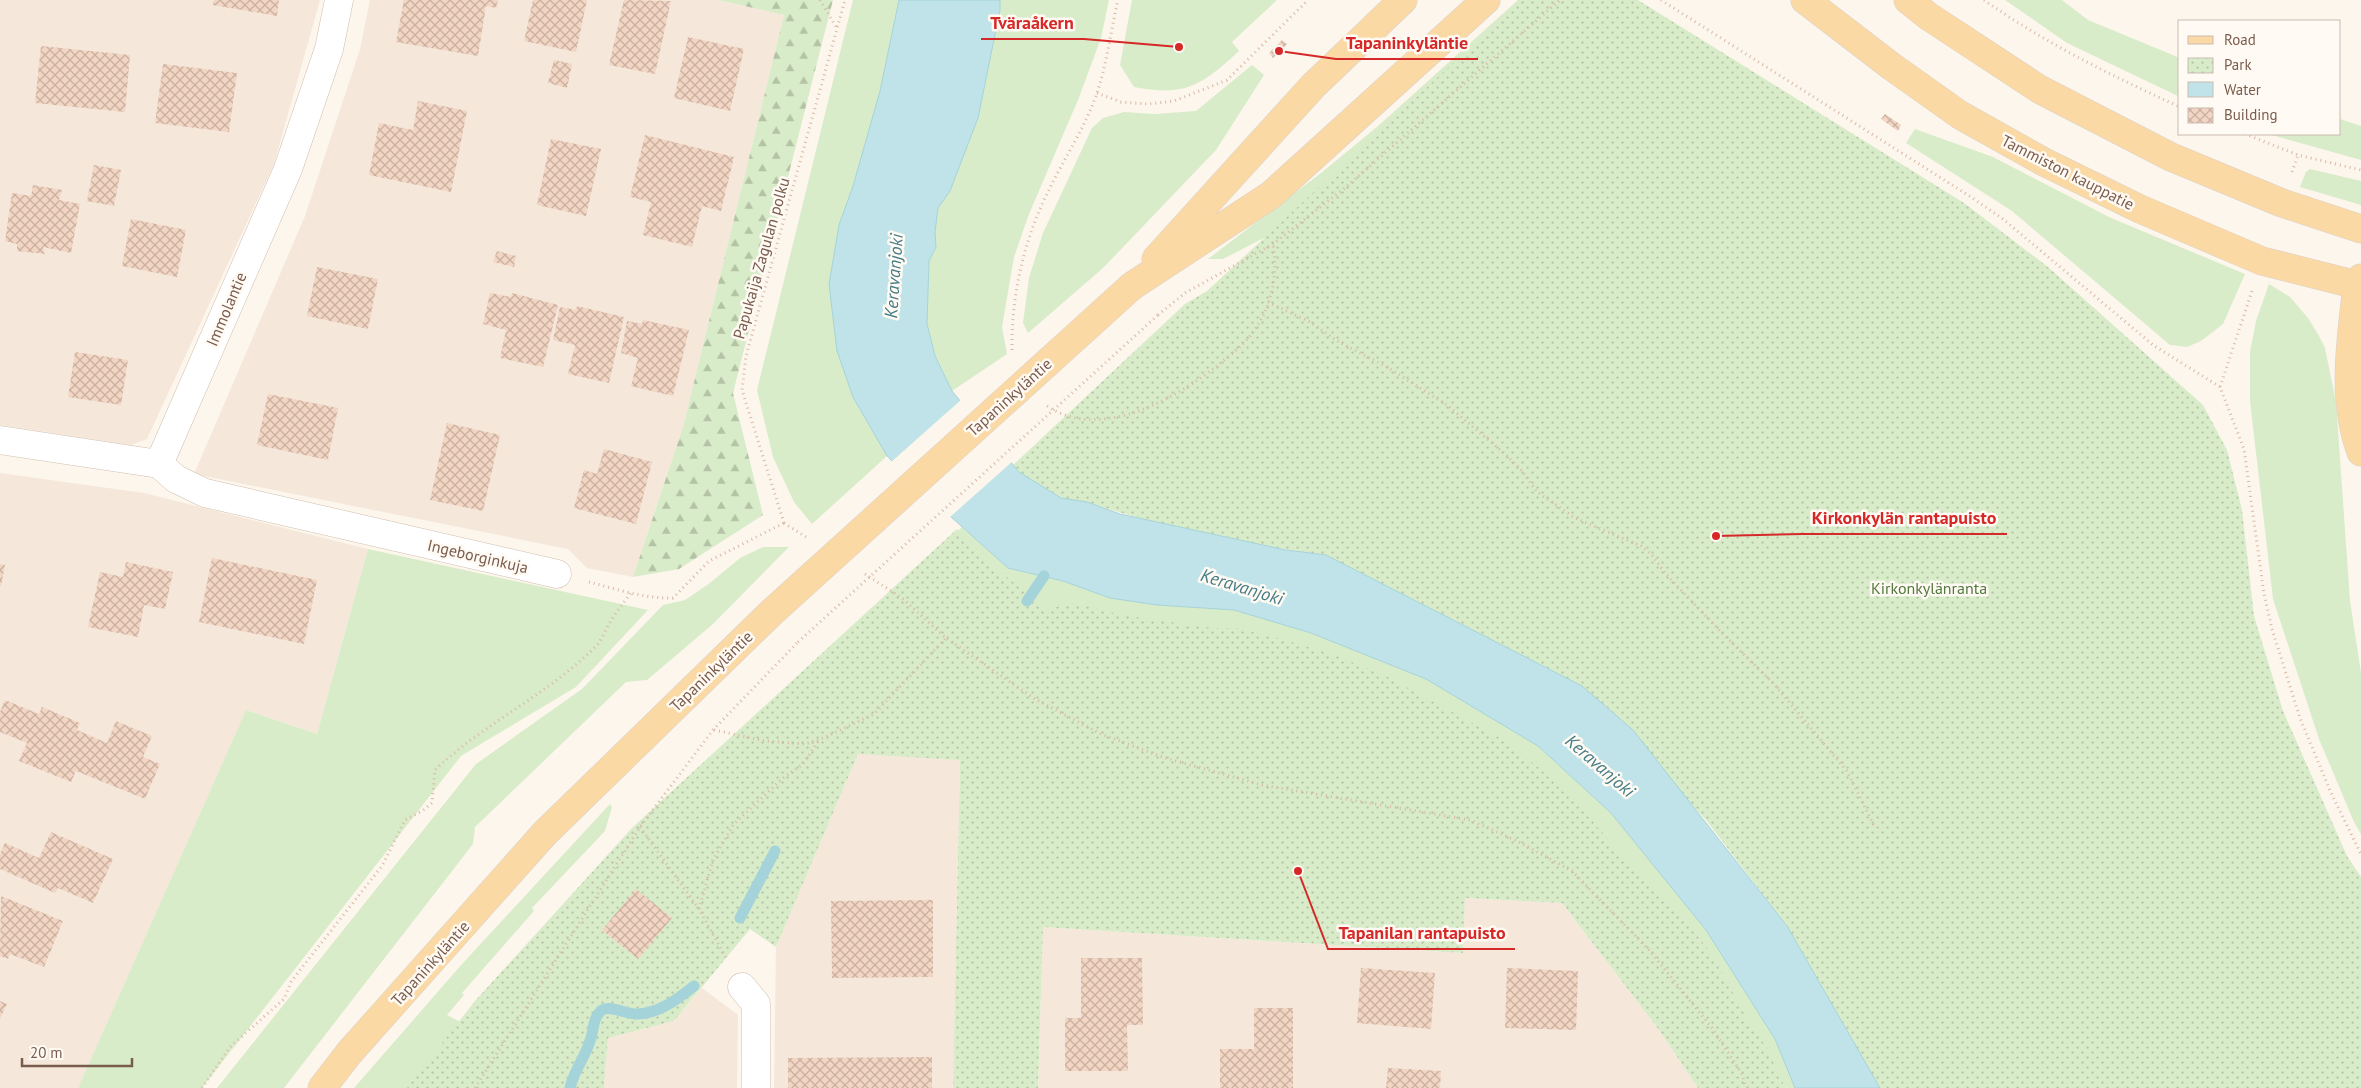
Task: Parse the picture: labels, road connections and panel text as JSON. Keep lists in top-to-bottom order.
{
  "streets": {
    "main road": ["Tammiston kauppatie", "Tapaninkyläntie"],
    "street": ["Immolantie", "Ingeborginkuja"],
    "path": ["Papukaija Zagulan polku"]
  },
  "crossings": [
    ["Immolantie", "Ingeborginkuja"]
  ],
  "water": ["Keravanjoki"],
  "parks": ["Kirkonkylänranta"],
  "places": [
    "Tväraåkern",
    "Tapaninkyläntie",
    "Kirkonkylän rantapuisto",
    "Tapanilan rantapuisto"
  ],
  "legend": [
    "Road",
    "Park",
    "Water",
    "Building"
  ],
  "scale_bar": "20 m"
}
